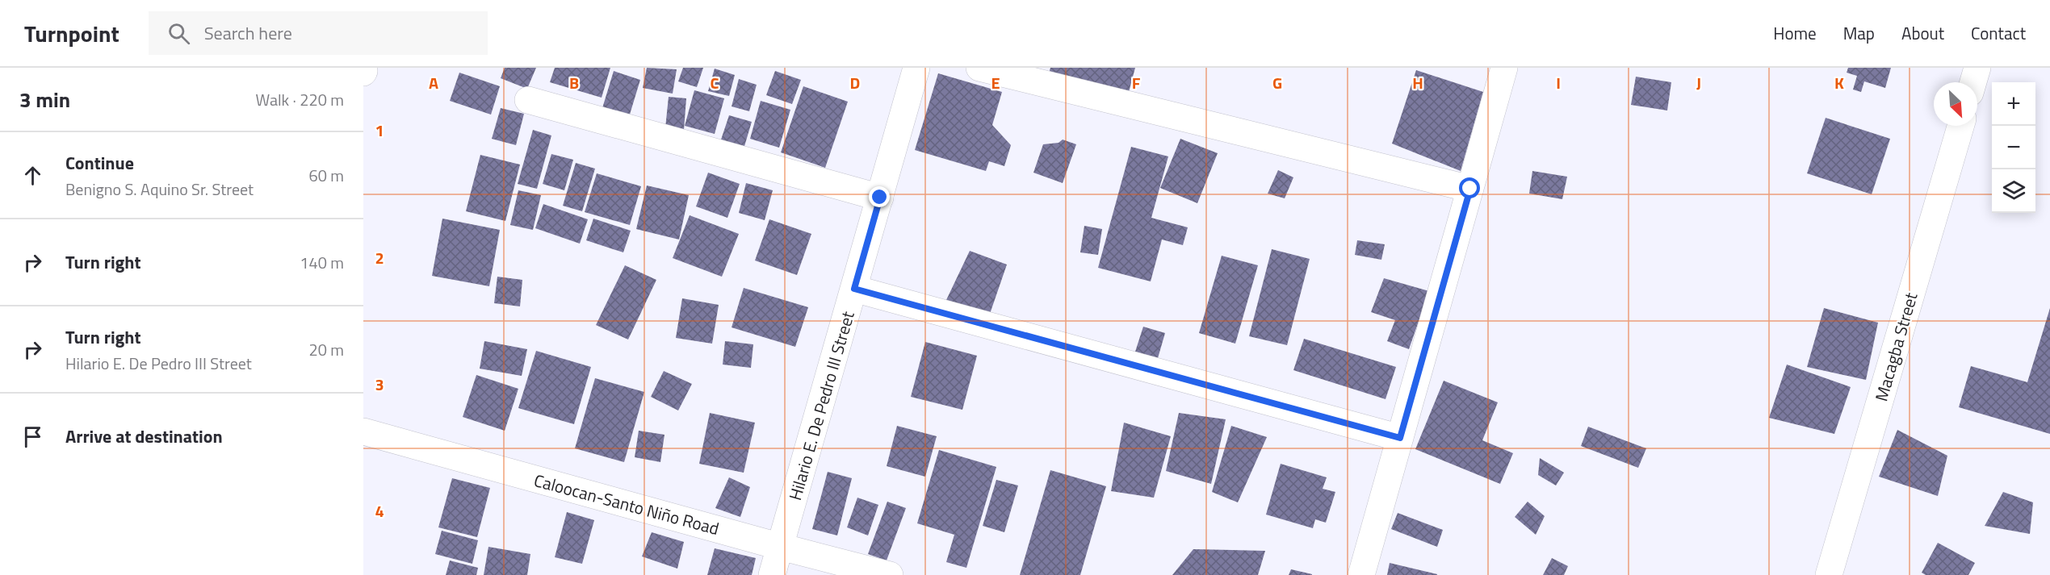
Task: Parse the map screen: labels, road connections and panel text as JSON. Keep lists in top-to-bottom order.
{
  "streets": {
    "street": ["Macagba Street", "Hilario E. De Pedro III Street", "Caloocan-Santo Niño Road"]
  },
  "crossings": [
    ["Hilario E. De Pedro III Street", "Caloocan-Santo Niño Road"]
  ],
  "north": "bottom right",
  "page": {
    "header": "Turnpoint",
    "search": "Search here",
    "nav": [
      "Home",
      "Map",
      "About",
      "Contact"
    ],
    "heading": ["3 min", "Walk · 220 m"],
    "map_buttons": ["+", "−"],
    "list": [
      ["Continue", "Benigno S. Aquino Sr. Street", "60 m"],
      ["Turn right", "140 m"],
      ["Turn right", "Hilario E. De Pedro III Street", "20 m"],
      "Arrive at destination"
    ]
  },
  "grid": {
    "columns": [
      "A",
      "B",
      "C",
      "D",
      "E",
      "F",
      "G",
      "H",
      "I",
      "J",
      "K"
    ],
    "rows": [
      "1",
      "2",
      "3",
      "4"
    ]
  }
}
